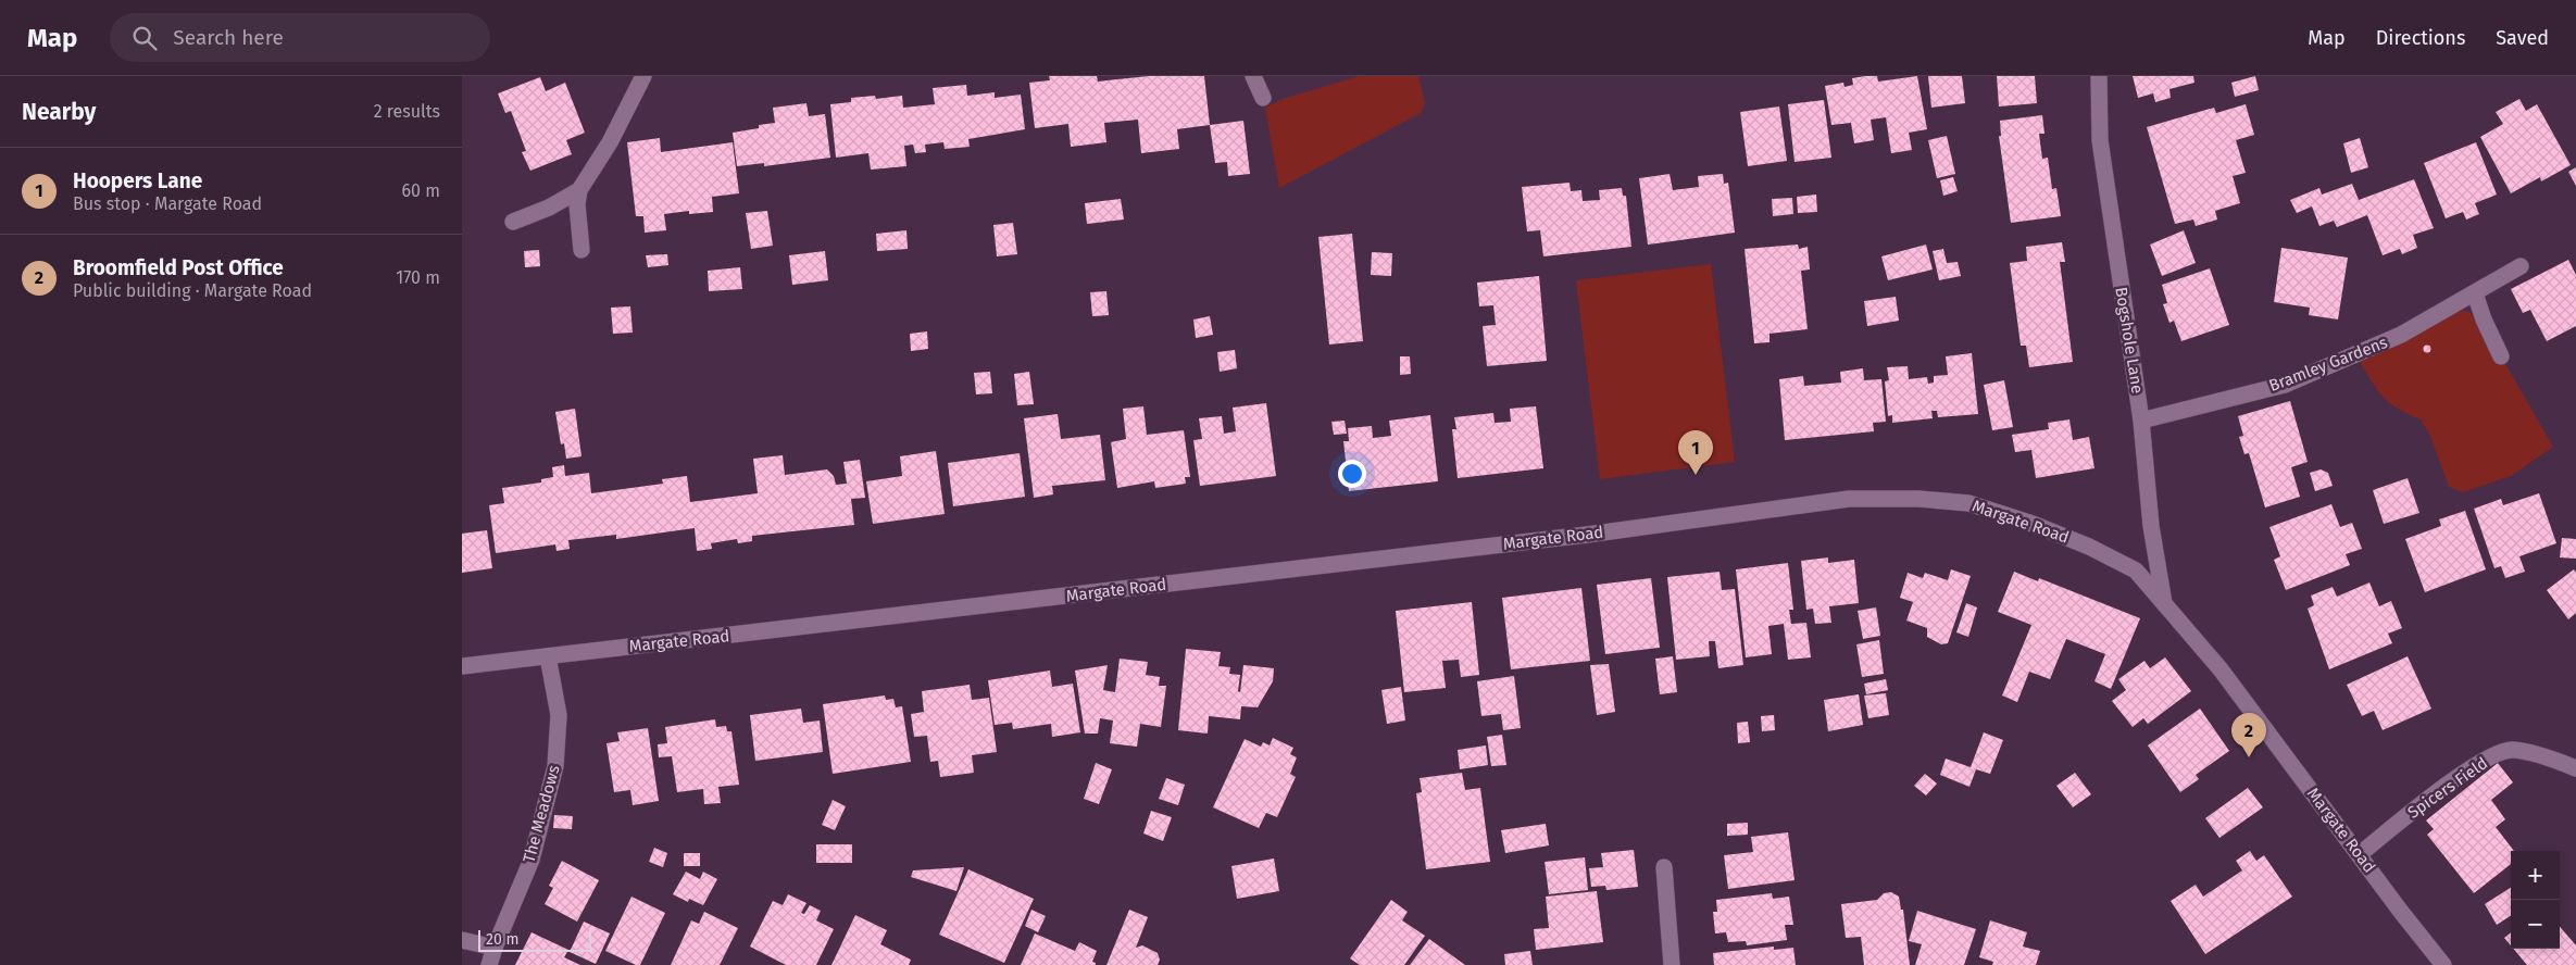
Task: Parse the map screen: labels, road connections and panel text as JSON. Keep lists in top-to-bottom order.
{
  "streets": {
    "street": [
      "Bogshole Lane",
      "Bramley Gardens",
      "Margate Road",
      "Spicers Field",
      "The Meadows"
    ]
  },
  "crossings": [
    ["Bogshole Lane", "Bramley Gardens"],
    ["Bogshole Lane", "Margate Road"],
    ["Margate Road", "Spicers Field"],
    ["Margate Road", "The Meadows"]
  ],
  "scale_bar": "20 m",
  "page": {
    "header": "Map",
    "search": "Search here",
    "nav": ["Map", "Directions", "Saved"],
    "heading": ["Nearby", "2 results"],
    "list": [
      {
        "mark": "1",
        "name": "Hoopers Lane",
        "note": "Bus stop · Margate Road",
        "value": "60 m"
      },
      {
        "mark": "2",
        "name": "Broomfield Post Office",
        "note": "Public building · Margate Road",
        "value": "170 m"
      }
    ],
    "pins": ["1", "2"],
    "map_buttons": ["+", "−"],
    "scale": "20 m"
  }
}
